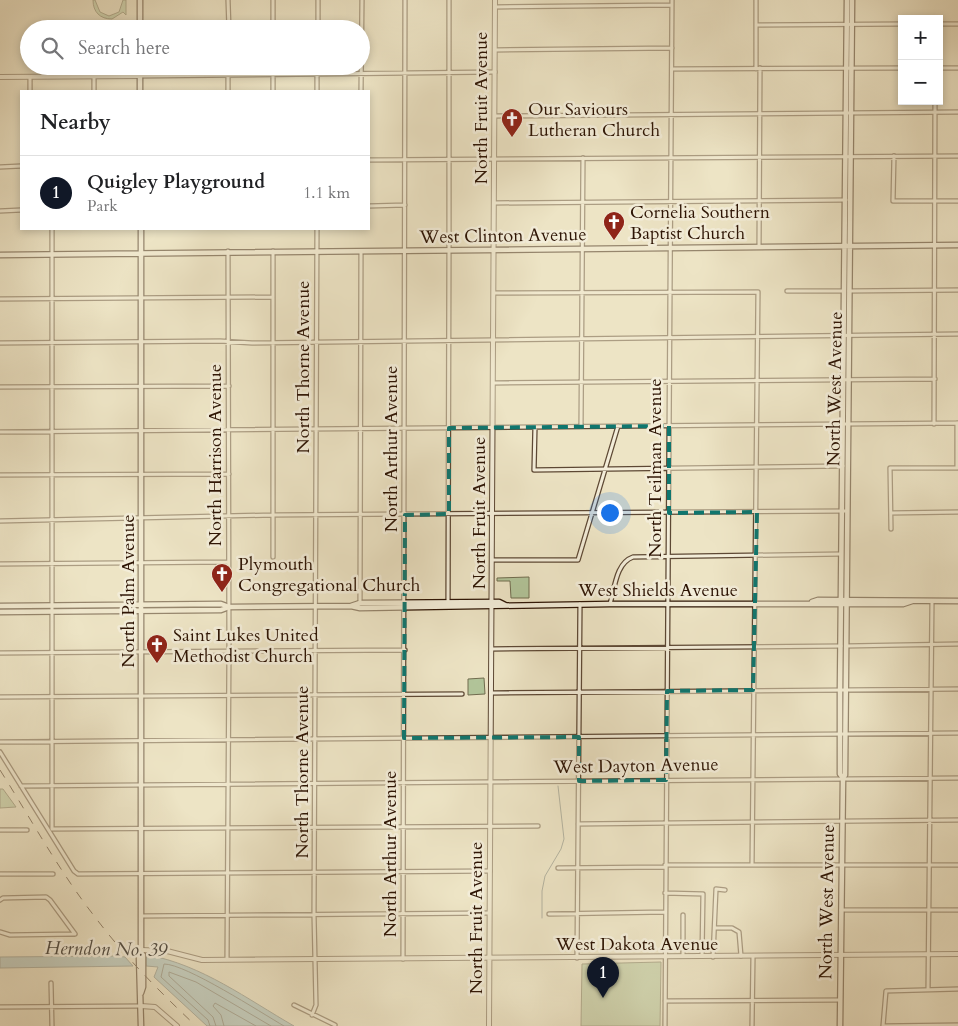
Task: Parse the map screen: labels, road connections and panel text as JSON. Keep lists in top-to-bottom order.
{
  "streets": {
    "main road": [
      "West Clinton Avenue",
      "North West Avenue",
      "West Shields Avenue",
      "North Palm Avenue"
    ],
    "street": [
      "North Fruit Avenue",
      "North Thorne Avenue",
      "North Arthur Avenue",
      "North Harrison Avenue",
      "North Teilman Avenue",
      "West Dayton Avenue",
      "West Dakota Avenue"
    ]
  },
  "crossings": [
    ["North Fruit Avenue", "West Clinton Avenue"],
    ["North Fruit Avenue", "West Shields Avenue"],
    ["North Fruit Avenue", "West Dayton Avenue"],
    ["North Fruit Avenue", "West Dakota Avenue"],
    ["West Clinton Avenue", "North Thorne Avenue"],
    ["West Clinton Avenue", "North West Avenue"],
    ["West Clinton Avenue", "North Arthur Avenue"],
    ["West Clinton Avenue", "North Harrison Avenue"],
    ["West Clinton Avenue", "North Teilman Avenue"],
    ["West Clinton Avenue", "North Palm Avenue"],
    ["North Thorne Avenue", "West Shields Avenue"],
    ["North Thorne Avenue", "West Dayton Avenue"],
    ["North Thorne Avenue", "West Dakota Avenue"],
    ["North West Avenue", "West Shields Avenue"],
    ["North West Avenue", "West Dayton Avenue"],
    ["North West Avenue", "West Dakota Avenue"],
    ["North Arthur Avenue", "West Shields Avenue"],
    ["North Arthur Avenue", "West Dayton Avenue"],
    ["North Arthur Avenue", "West Dakota Avenue"],
    ["North Harrison Avenue", "West Shields Avenue"],
    ["North Harrison Avenue", "West Dayton Avenue"],
    ["North Harrison Avenue", "West Dakota Avenue"],
    ["North Teilman Avenue", "West Shields Avenue"],
    ["North Teilman Avenue", "West Dayton Avenue"],
    ["North Teilman Avenue", "West Dakota Avenue"],
    ["West Shields Avenue", "North Palm Avenue"],
    ["North Palm Avenue", "West Dayton Avenue"],
    ["North Palm Avenue", "West Dakota Avenue"]
  ],
  "water": ["Herndon No. 39"],
  "places": {
    "church": [
      "Our Saviours Lutheran Church",
      "Cornelia Southern Baptist Church",
      "Plymouth Congregational Church",
      "Saint Lukes United Methodist Church"
    ]
  },
  "page": {
    "map_buttons": ["+", "−"],
    "search": "Search here",
    "heading": "Nearby",
    "list": [
      {
        "mark": "1",
        "name": "Quigley Playground",
        "note": "Park",
        "value": "1.1 km"
      }
    ],
    "pins": "1"
  }
}
